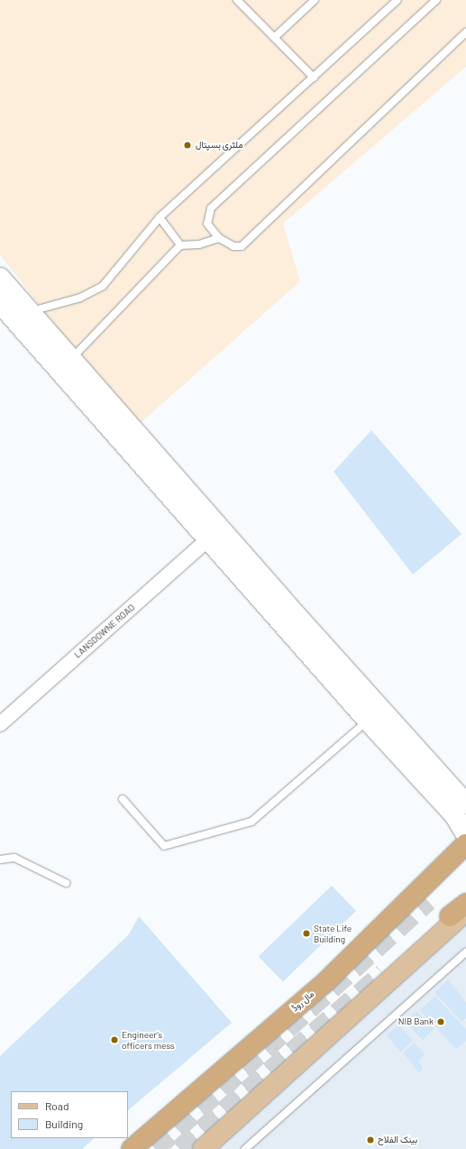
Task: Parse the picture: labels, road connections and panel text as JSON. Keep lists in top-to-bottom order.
{
  "streets": {
    "highway": ["مال روڈ"],
    "street": ["LANSDOWNE ROAD"]
  },
  "places": [
    "ملٹری ہسپتال",
    "State Life Building",
    "NIB Bank",
    "Engineer's officers mess",
    "بینک الفلاح"
  ],
  "legend": ["Road", "Building"]
}
